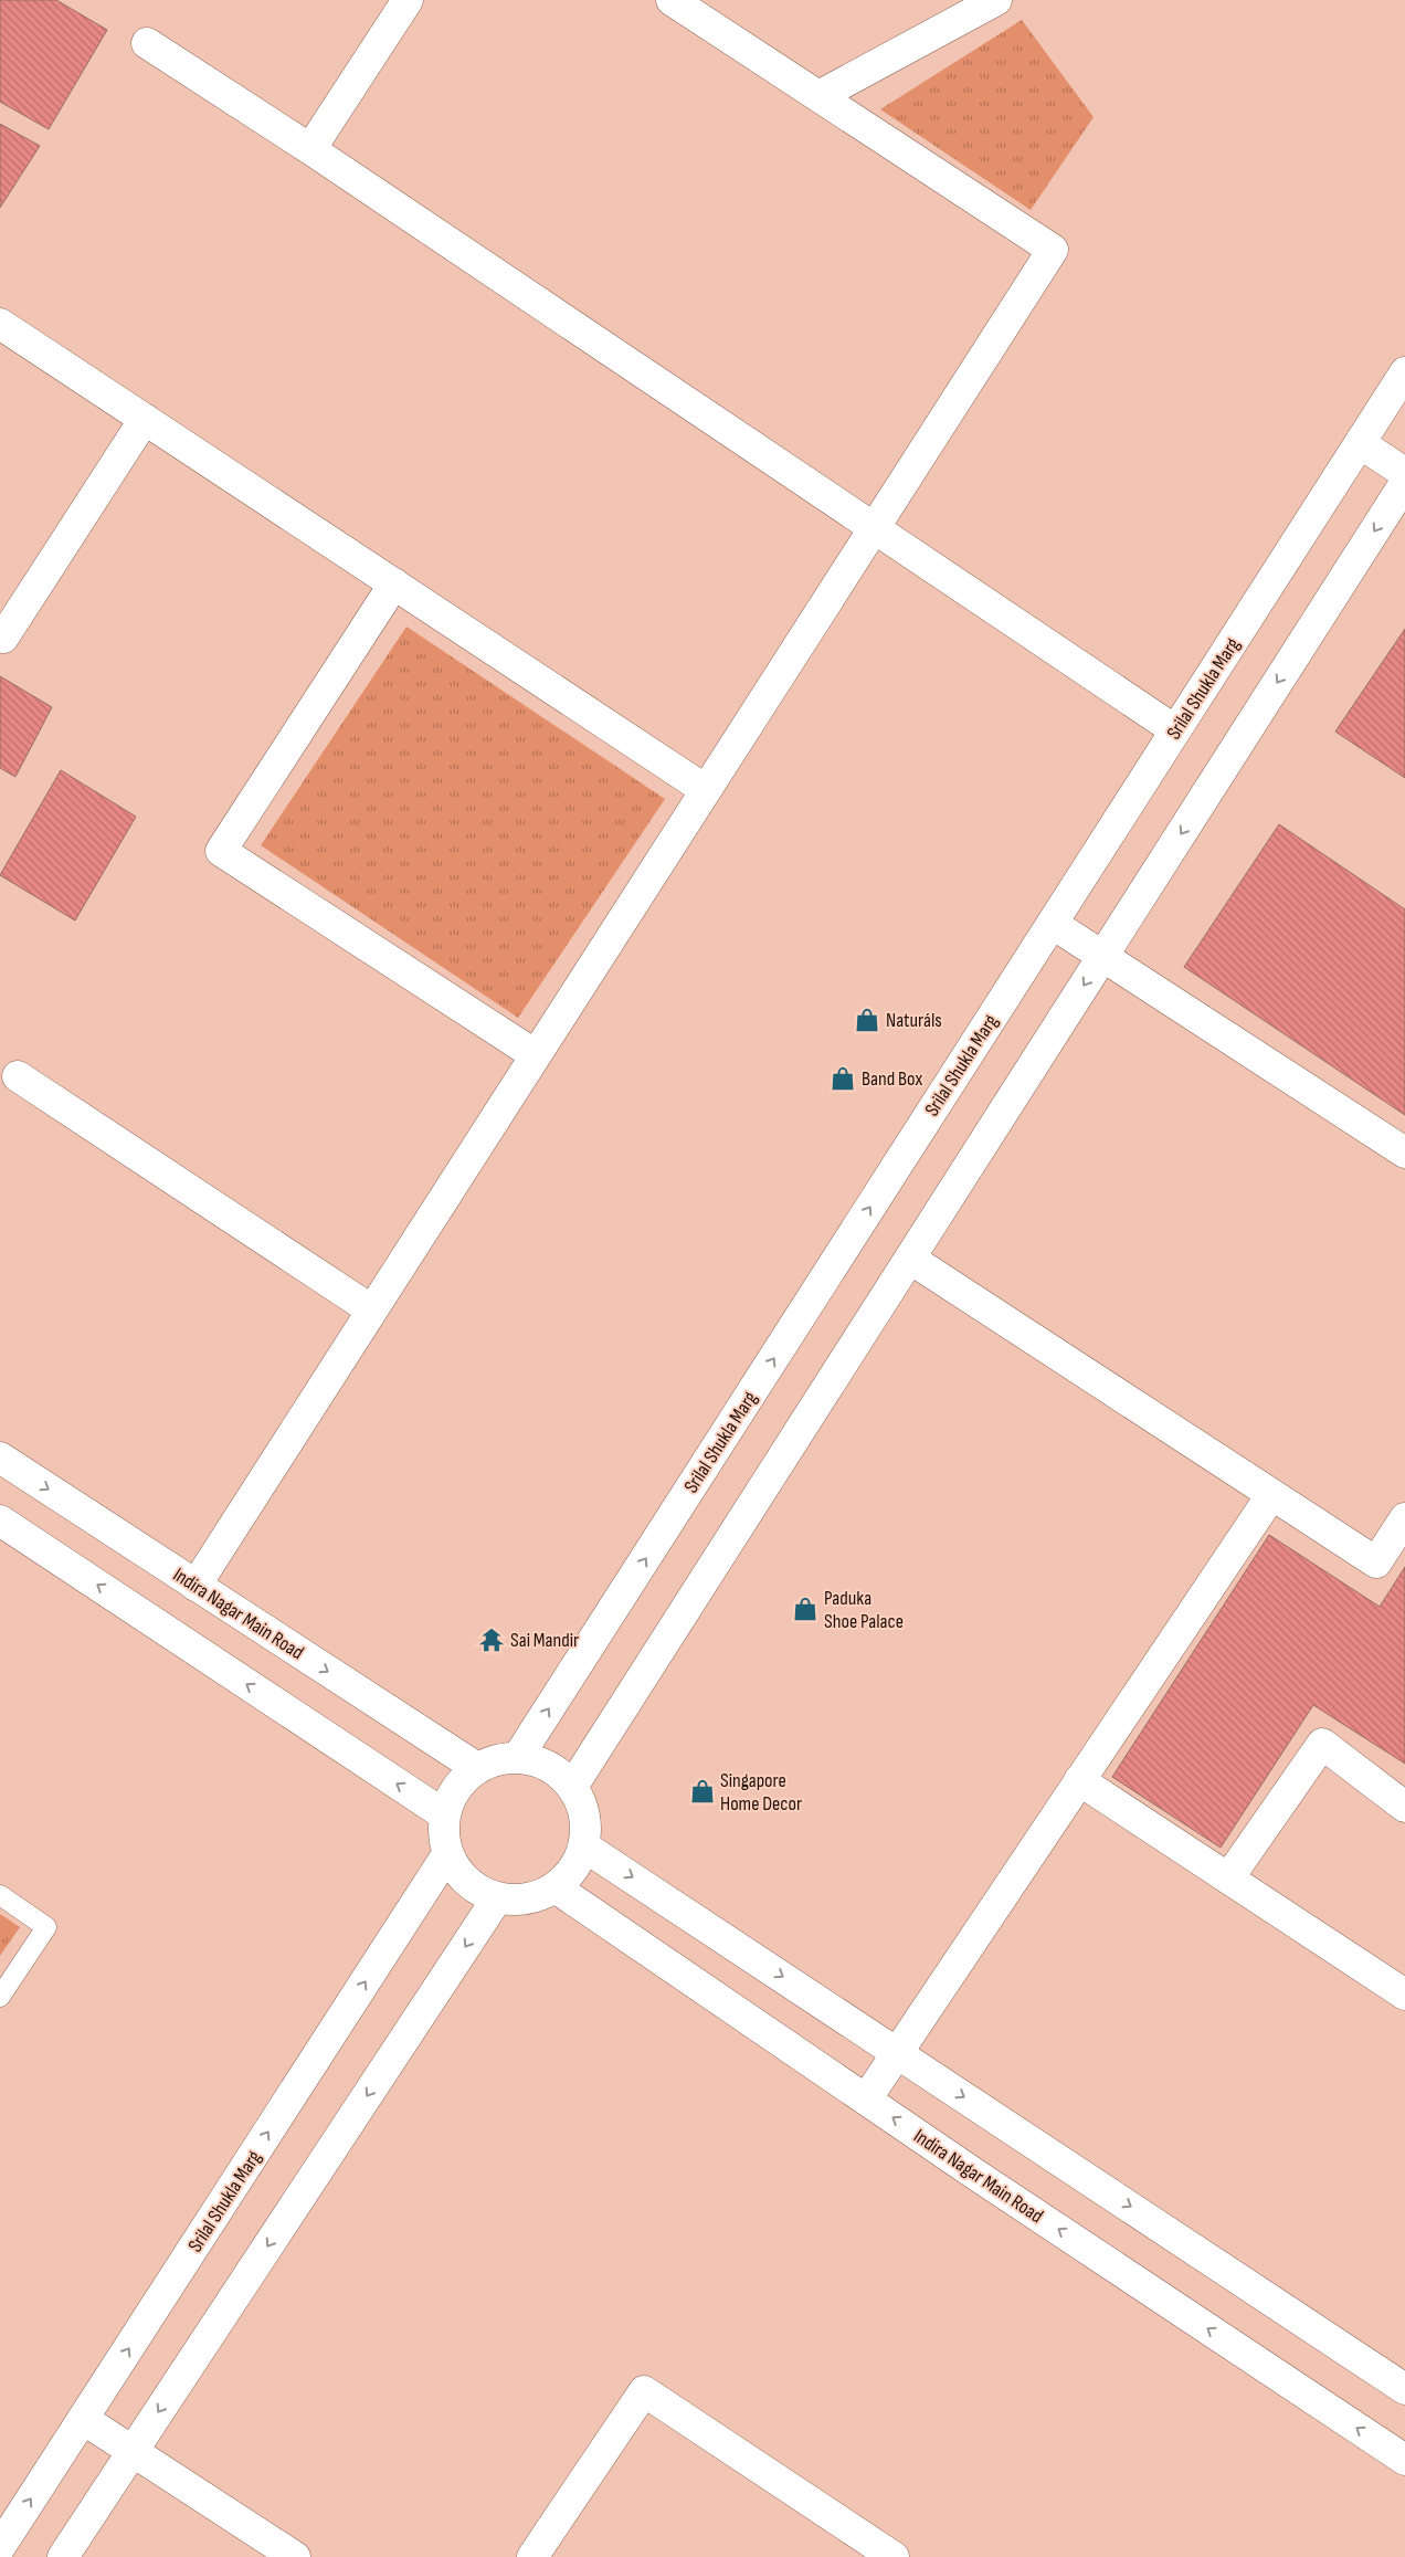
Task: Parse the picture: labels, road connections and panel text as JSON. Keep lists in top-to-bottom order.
{
  "streets": {
    "street": ["Srilal Shukla Marg", "Indira Nagar Main Road"]
  },
  "crossings": [
    ["Srilal Shukla Marg", "Indira Nagar Main Road"]
  ],
  "places": {
    "shop": [
      "Naturáls",
      "Band Box",
      "Paduka Shoe Palace",
      "Singapore Home Decor"
    ],
    "temple": ["Sai Mandir"]
  }
}
